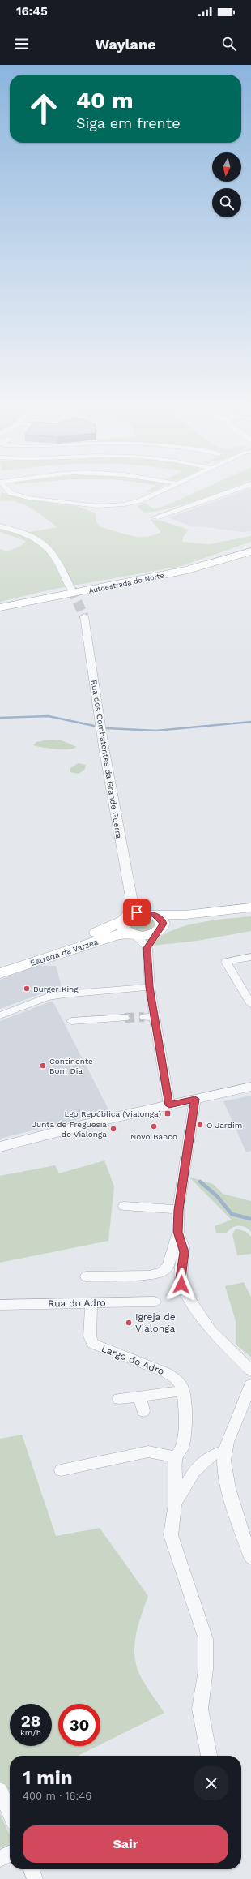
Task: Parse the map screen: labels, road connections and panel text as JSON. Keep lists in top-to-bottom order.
{
  "streets": {
    "highway": ["Autoestrada do Norte"],
    "main road": ["Estrada da Várzea"],
    "street": ["Rua dos Combatentes da Grande Guerra", "Rua do Adro", "Largo do Adro"]
  },
  "crossings": [
    ["Rua dos Combatentes da Grande Guerra", "Estrada da Várzea"],
    ["Rua do Adro", "Largo do Adro"]
  ],
  "places": {
    "other": [
      "Burger King",
      "Continente Bom Dia",
      "O Jardim",
      "Novo Banco",
      "Junta de Freguesia de Vialonga",
      "Igreja de Vialonga"
    ],
    "transit": ["Lgo República (Vialonga)"]
  },
  "north": "bottom",
  "page": {
    "status": "16:45",
    "header": "Waylane",
    "turn": ["40 m", "Siga em frente"],
    "speed": "28 km/h",
    "limit": "30",
    "heading": ["1 min", "400 m · 16:46"],
    "buttons": "Sair"
  }
}
